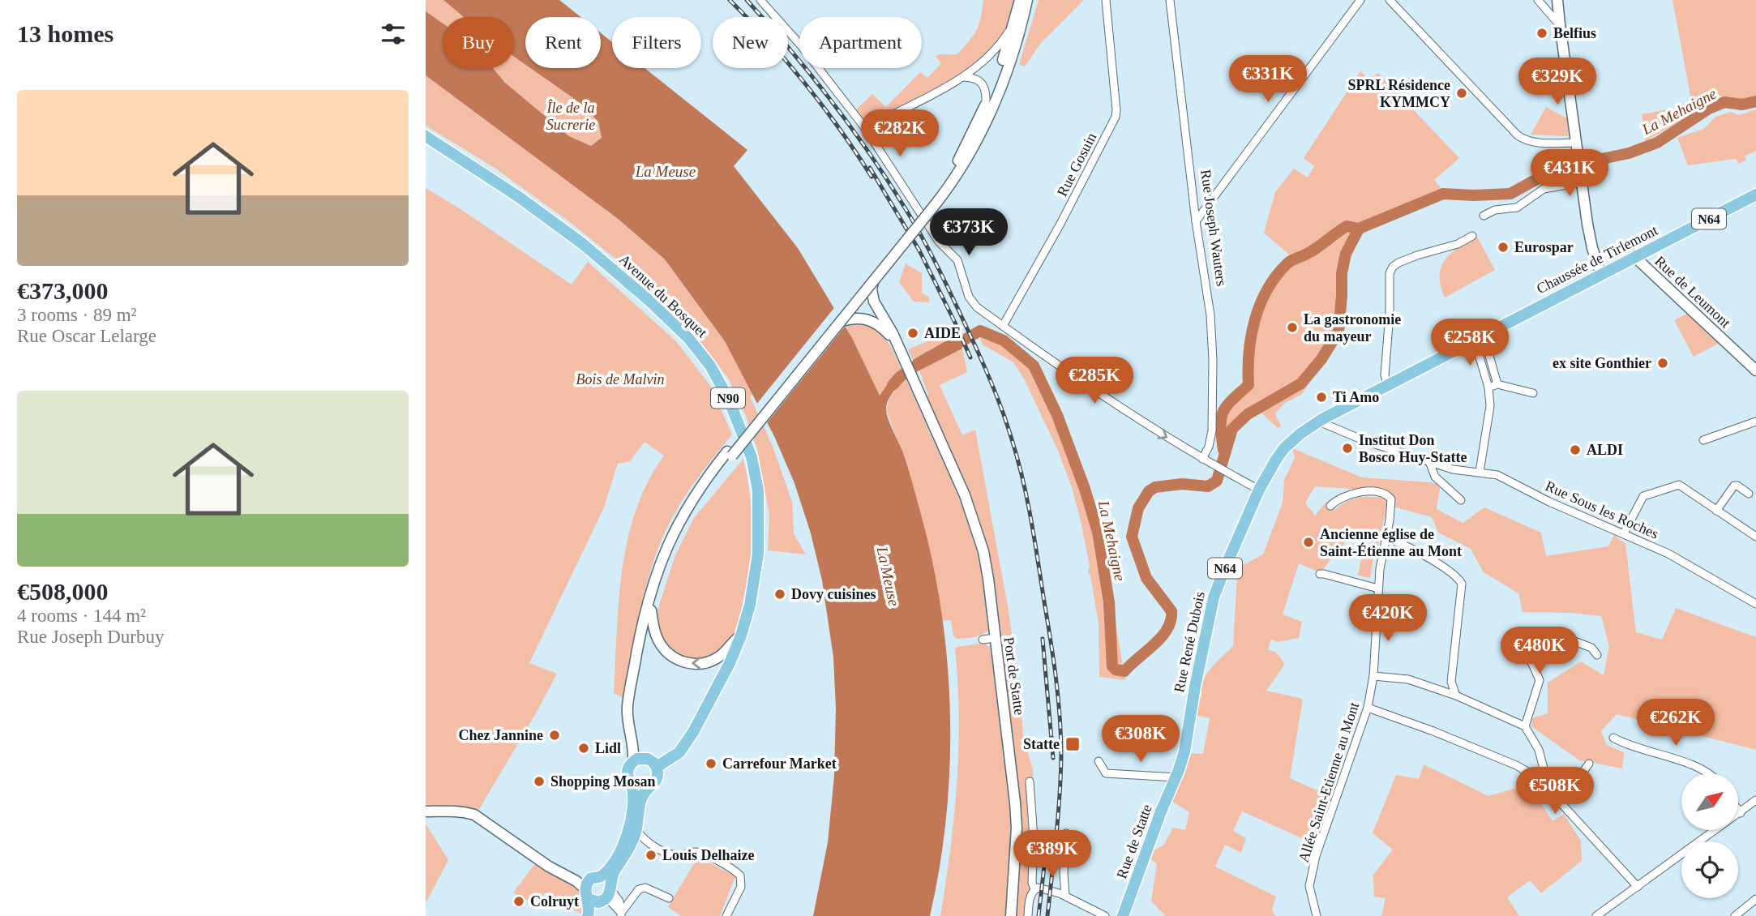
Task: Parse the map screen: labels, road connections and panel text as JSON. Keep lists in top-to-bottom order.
{
  "streets": {
    "main road": [
      "N64",
      "Chaussée de Tirlemont",
      "Rue de Leumont",
      "Avenue du Bosquet",
      "N90",
      "Rue René Dubois",
      "Port de Statte",
      "Rue de Statte"
    ],
    "street": [
      "Rue Gosuin",
      "Rue Joseph Wauters",
      "Rue Sous les Roches",
      "Allée Saint-Etienne au Mont"
    ]
  },
  "crossings": [
    ["Chaussée de Tirlemont", "Rue de Leumont"],
    ["Chaussée de Tirlemont", "Rue René Dubois"],
    ["Avenue du Bosquet", "N90"],
    ["Rue Sous les Roches", "Rue René Dubois"],
    ["Rue René Dubois", "Rue de Statte"]
  ],
  "water": ["La Mehaigne", "La Meuse"],
  "parks": ["Île de la Sucrerie", "Bois de Malvin"],
  "places": {
    "other": [
      "Belfius",
      "SPRL Résidence KYMMCY",
      "Eurospar",
      "La gastronomie du mayeur",
      "AIDE",
      "ex site Gonthier",
      "Ti Amo",
      "Institut Don Bosco Huy-Statte",
      "ALDI",
      "Ancienne église de Saint-Étienne au Mont",
      "Dovy cuisines",
      "Chez Jannine",
      "Lidl",
      "Carrefour Market",
      "Shopping Mosan",
      "Louis Delhaize",
      "Colruyt"
    ],
    "transit": ["Statte"]
  },
  "north": "top right",
  "page": {
    "heading": "13 homes",
    "chip": [
      "Buy",
      "Rent",
      "Filters",
      "New",
      "Apartment"
    ],
    "price": [
      "€331K",
      "€329K",
      "€282K",
      "€431K",
      "€373K",
      "€258K",
      "€285K",
      "€420K",
      "€480K",
      "€262K",
      "€308K",
      "€508K",
      "€389K"
    ],
    "list": [
      {
        "name": "€373,000",
        "note": "3 rooms · 89 m² · Rue Oscar Lelarge"
      },
      {
        "name": "€508,000",
        "note": "4 rooms · 144 m² · Rue Joseph Durbuy"
      }
    ]
  }
}
